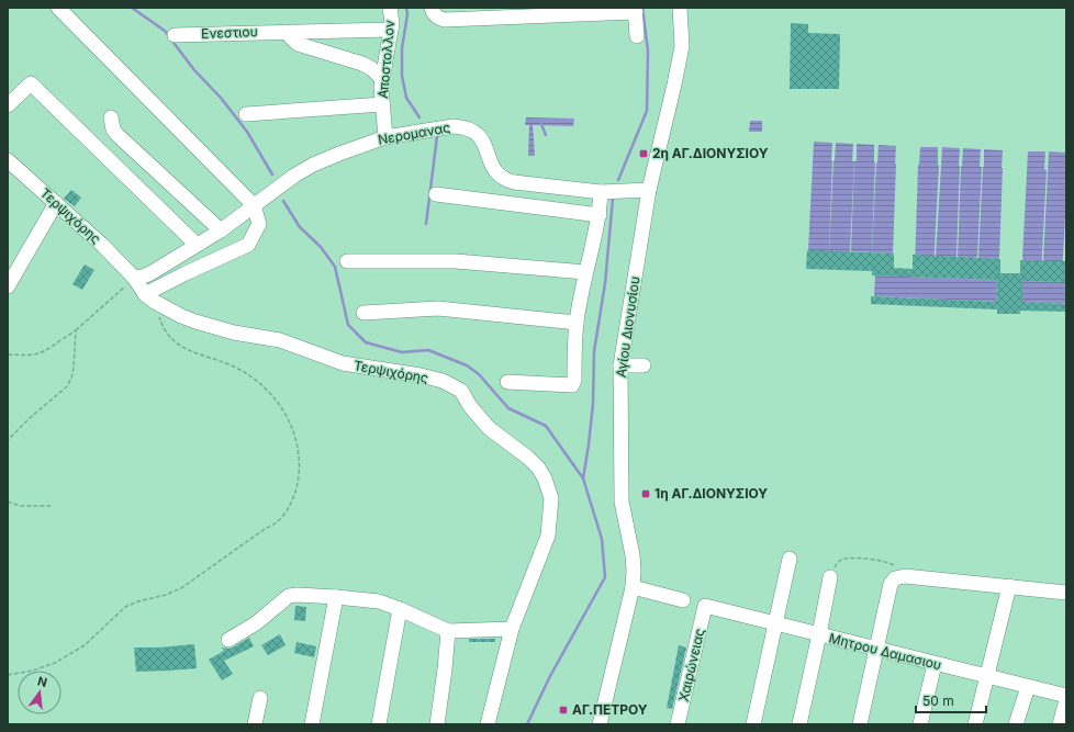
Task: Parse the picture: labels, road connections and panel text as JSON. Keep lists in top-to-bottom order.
{
  "streets": {
    "street": [
      "Ενεστιου",
      "Αποστολλον",
      "Νερομανας",
      "Τερψιχόρης",
      "Αγίου Διονυσίου",
      "Μητρου Δαμασιου",
      "Χαιρώνειας"
    ]
  },
  "crossings": [
    ["Ενεστιου", "Αποστολλον"],
    ["Αποστολλον", "Νερομανας"],
    ["Νερομανας", "Τερψιχόρης"],
    ["Νερομανας", "Αγίου Διονυσίου"],
    ["Μητρου Δαμασιου", "Χαιρώνειας"]
  ],
  "places": {
    "transit": ["2η ΑΓ.ΔΙΟΝΥΣΙΟΥ", "1η ΑΓ.ΔΙΟΝΥΣΙΟΥ", "ΑΓ.ΠΕΤΡΟΥ"]
  },
  "scale_bar": "50 m",
  "north": "top"
}
